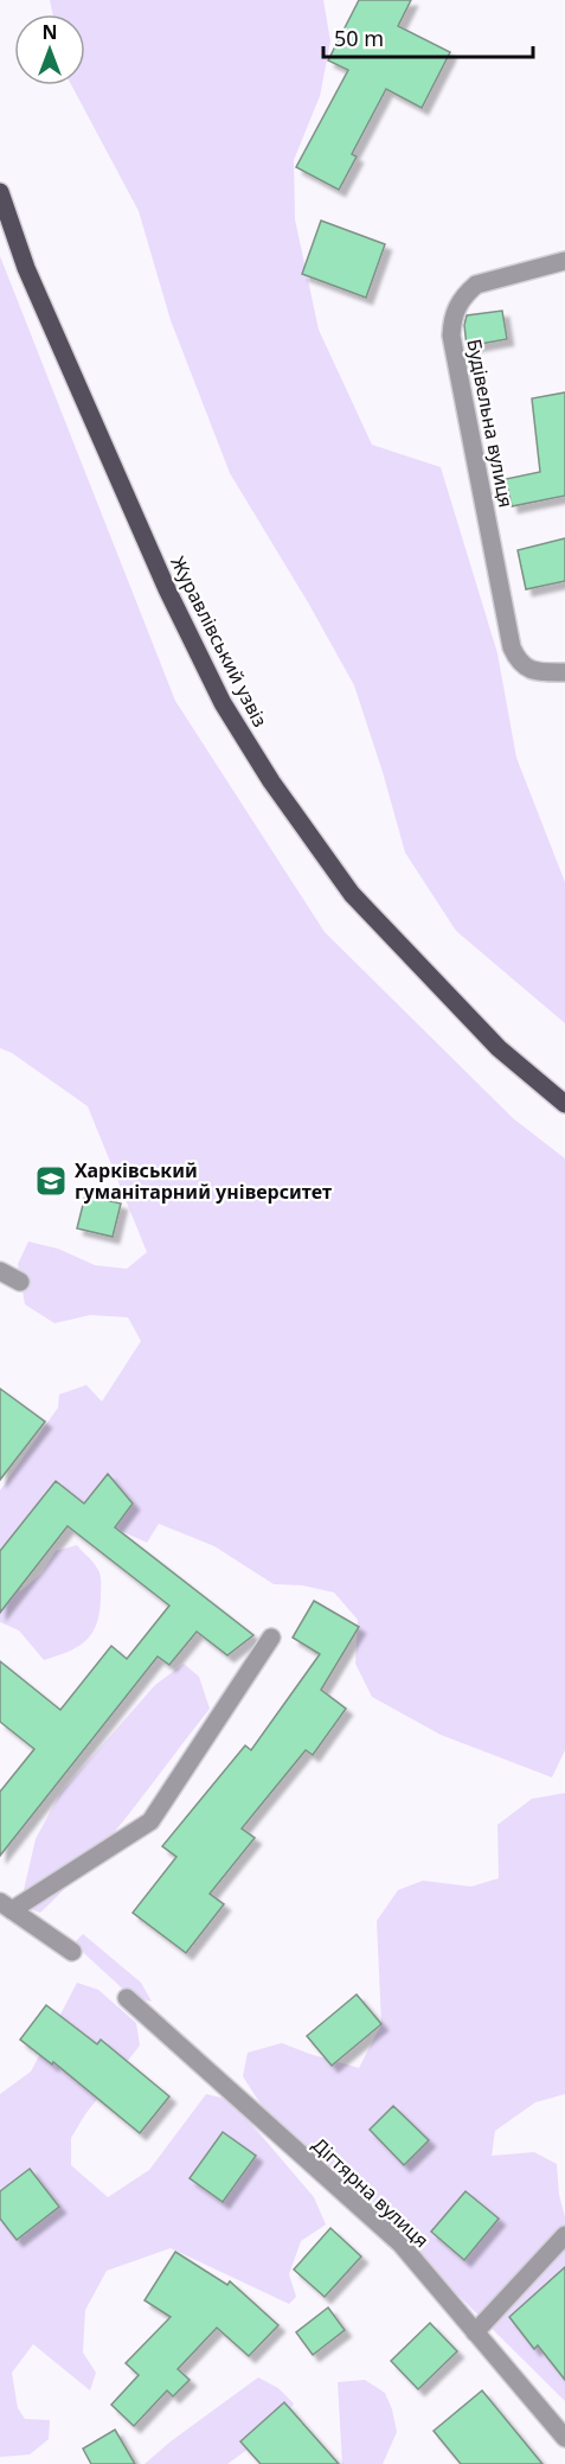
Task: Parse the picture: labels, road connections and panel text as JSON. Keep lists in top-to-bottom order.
{
  "streets": {
    "main road": ["Журавлівський узвіз"],
    "street": ["Будівельна вулиця", "Дігтярна вулиця"]
  },
  "places": {
    "school or university": ["Харківський гуманітарний університет"]
  },
  "scale_bar": "50 m",
  "north": "top"
}
